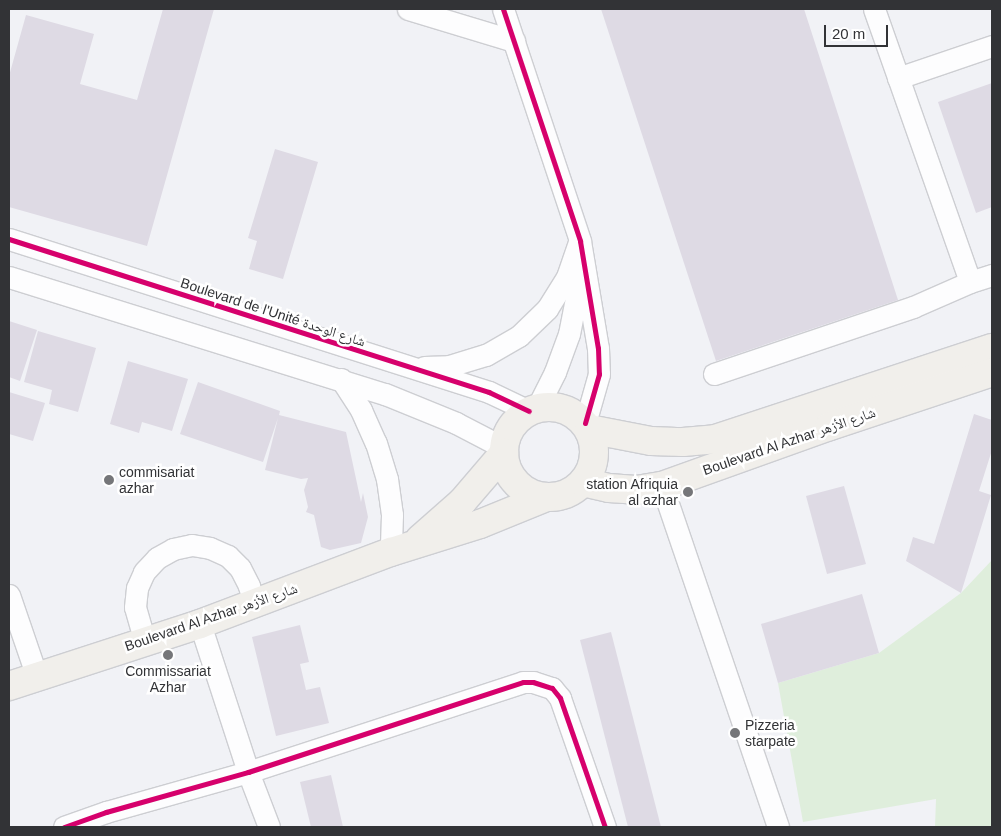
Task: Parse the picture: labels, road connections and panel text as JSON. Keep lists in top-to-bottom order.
{
  "streets": {
    "main road": ["Boulevard Al Azhar شارع الأزهر"],
    "street": ["Boulevard de l'Unité شارع الوحدة"]
  },
  "crossings": [
    ["Boulevard de l'Unité شارع الوحدة", "Boulevard Al Azhar شارع الأزهر"]
  ],
  "places": [
    "commisariat azhar",
    "station Afriquia al azhar",
    "Commissariat Azhar",
    "Pizzeria starpate"
  ],
  "scale_bar": "20 m"
}
